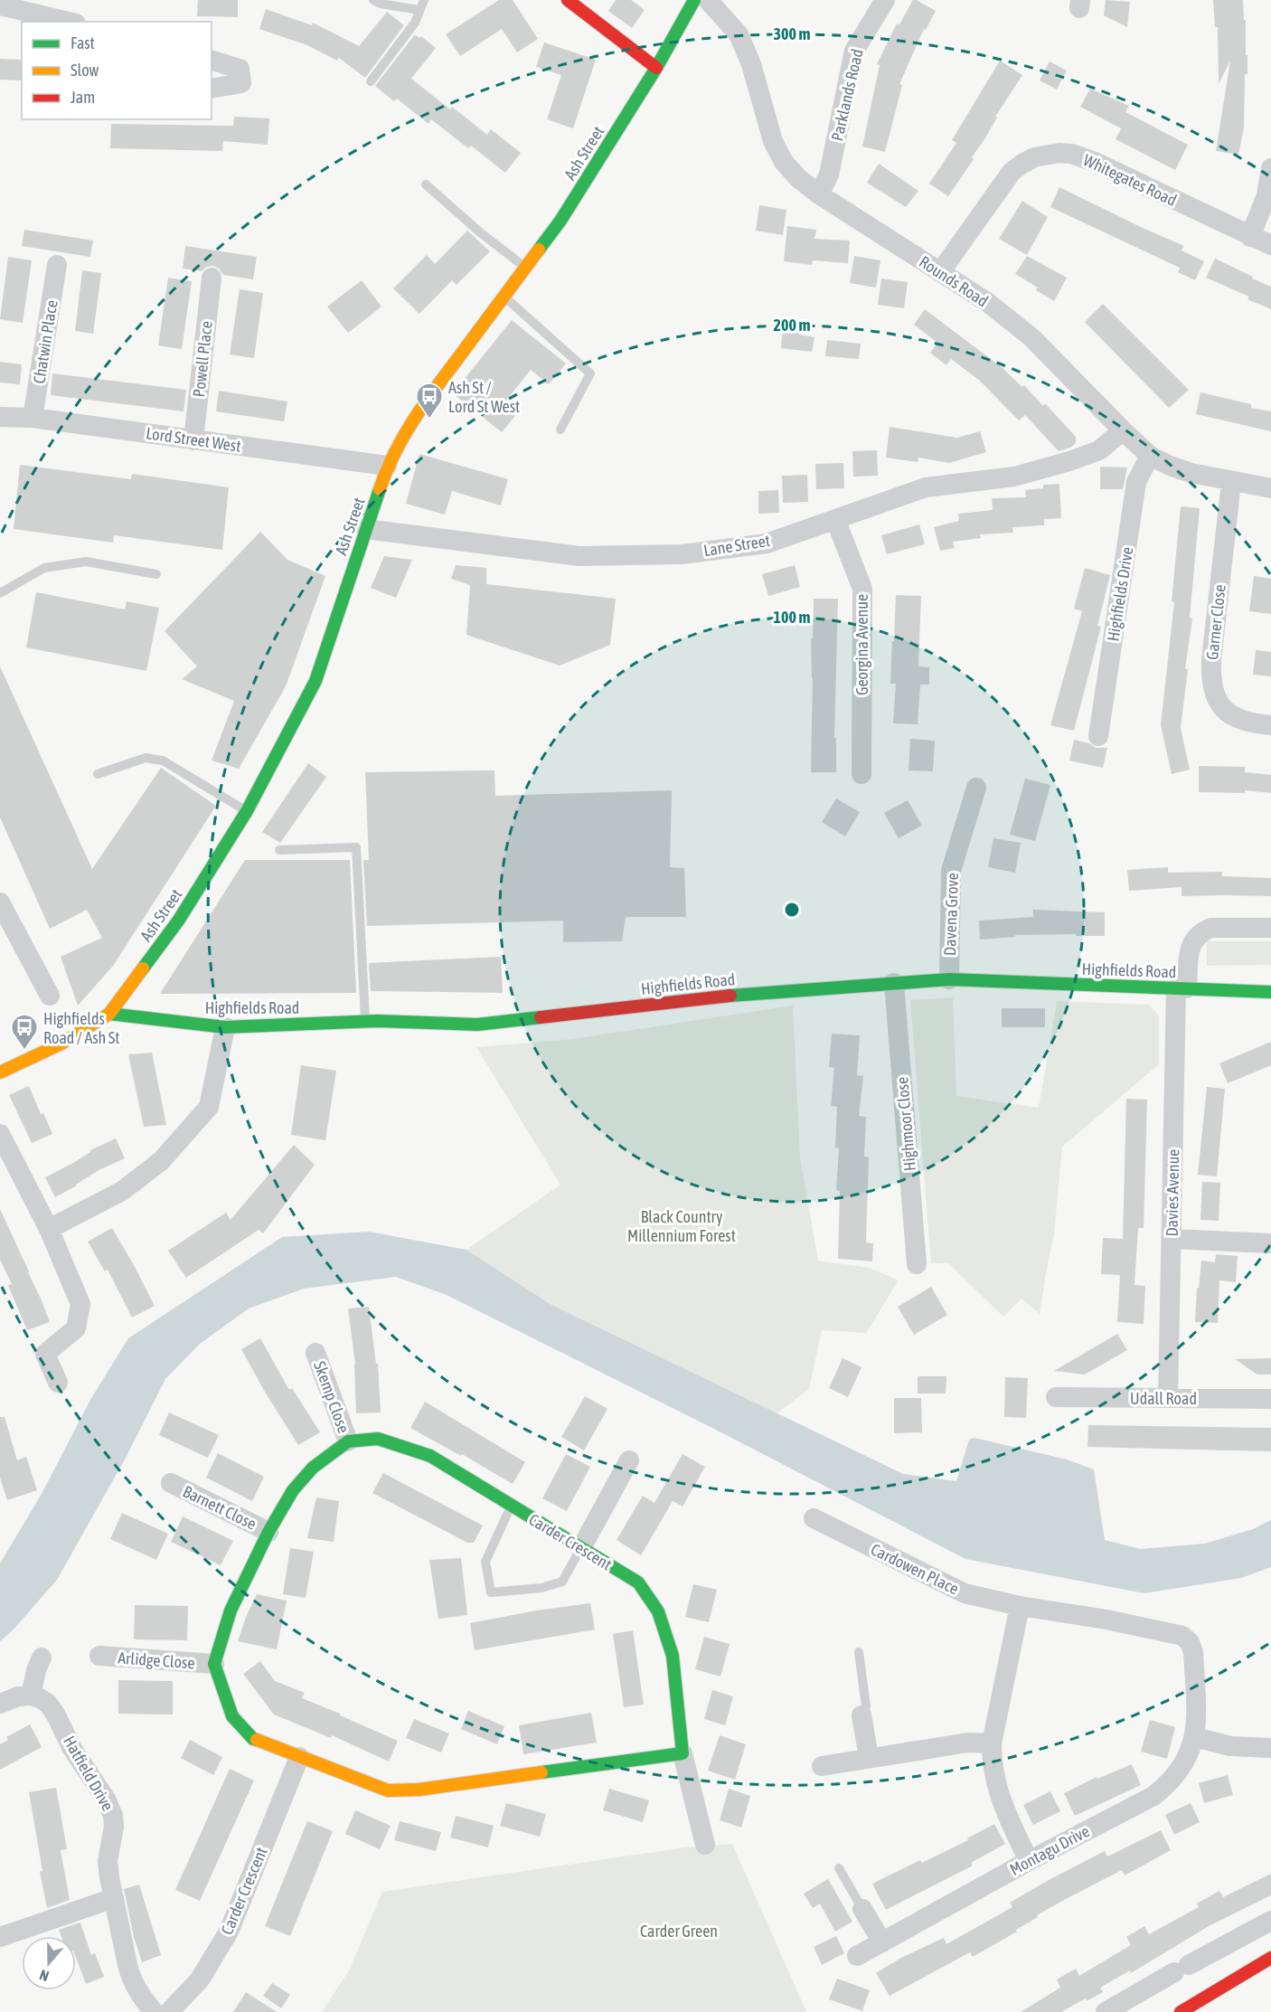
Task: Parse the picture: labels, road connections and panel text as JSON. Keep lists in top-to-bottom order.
{
  "streets": {
    "street": [
      "Parklands Road",
      "Ash Street",
      "Whitegates Road",
      "Rounds Road",
      "Chatwin Place",
      "Powell Place",
      "Lord Street West",
      "Lane Street",
      "Highfields Drive",
      "Garner Close",
      "Georgina Avenue",
      "Davena Grove",
      "Highfields Road",
      "Highmoor Close",
      "Davies Avenue",
      "Skemp Close",
      "Udall Road",
      "Barnett Close",
      "Carder Crescent",
      "Cardowen Place",
      "Arlidge Close",
      "Hatfield Drive",
      "Montagu Drive"
    ]
  },
  "crossings": [
    ["Parklands Road", "Rounds Road"],
    ["Ash Street", "Lord Street West"],
    ["Ash Street", "Lane Street"],
    ["Ash Street", "Highfields Road"],
    ["Whitegates Road", "Rounds Road"],
    ["Rounds Road", "Lane Street"],
    ["Rounds Road", "Highfields Drive"],
    ["Rounds Road", "Garner Close"],
    ["Chatwin Place", "Lord Street West"],
    ["Powell Place", "Lord Street West"],
    ["Lane Street", "Georgina Avenue"],
    ["Davena Grove", "Highfields Road"],
    ["Highfields Road", "Highmoor Close"],
    ["Highfields Road", "Davies Avenue"],
    ["Davies Avenue", "Udall Road"],
    ["Skemp Close", "Carder Crescent"],
    ["Cardowen Place", "Montagu Drive"]
  ],
  "parks": ["Black Country Millennium Forest", "Carder Green"],
  "places": {
    "bus stop": ["Ash St / Lord St West", "Highfields Road / Ash St"]
  },
  "legend": ["Fast", "Slow", "Jam"],
  "north": "bottom",
  "rings": ["300 m", "200 m", "100 m"]
}
